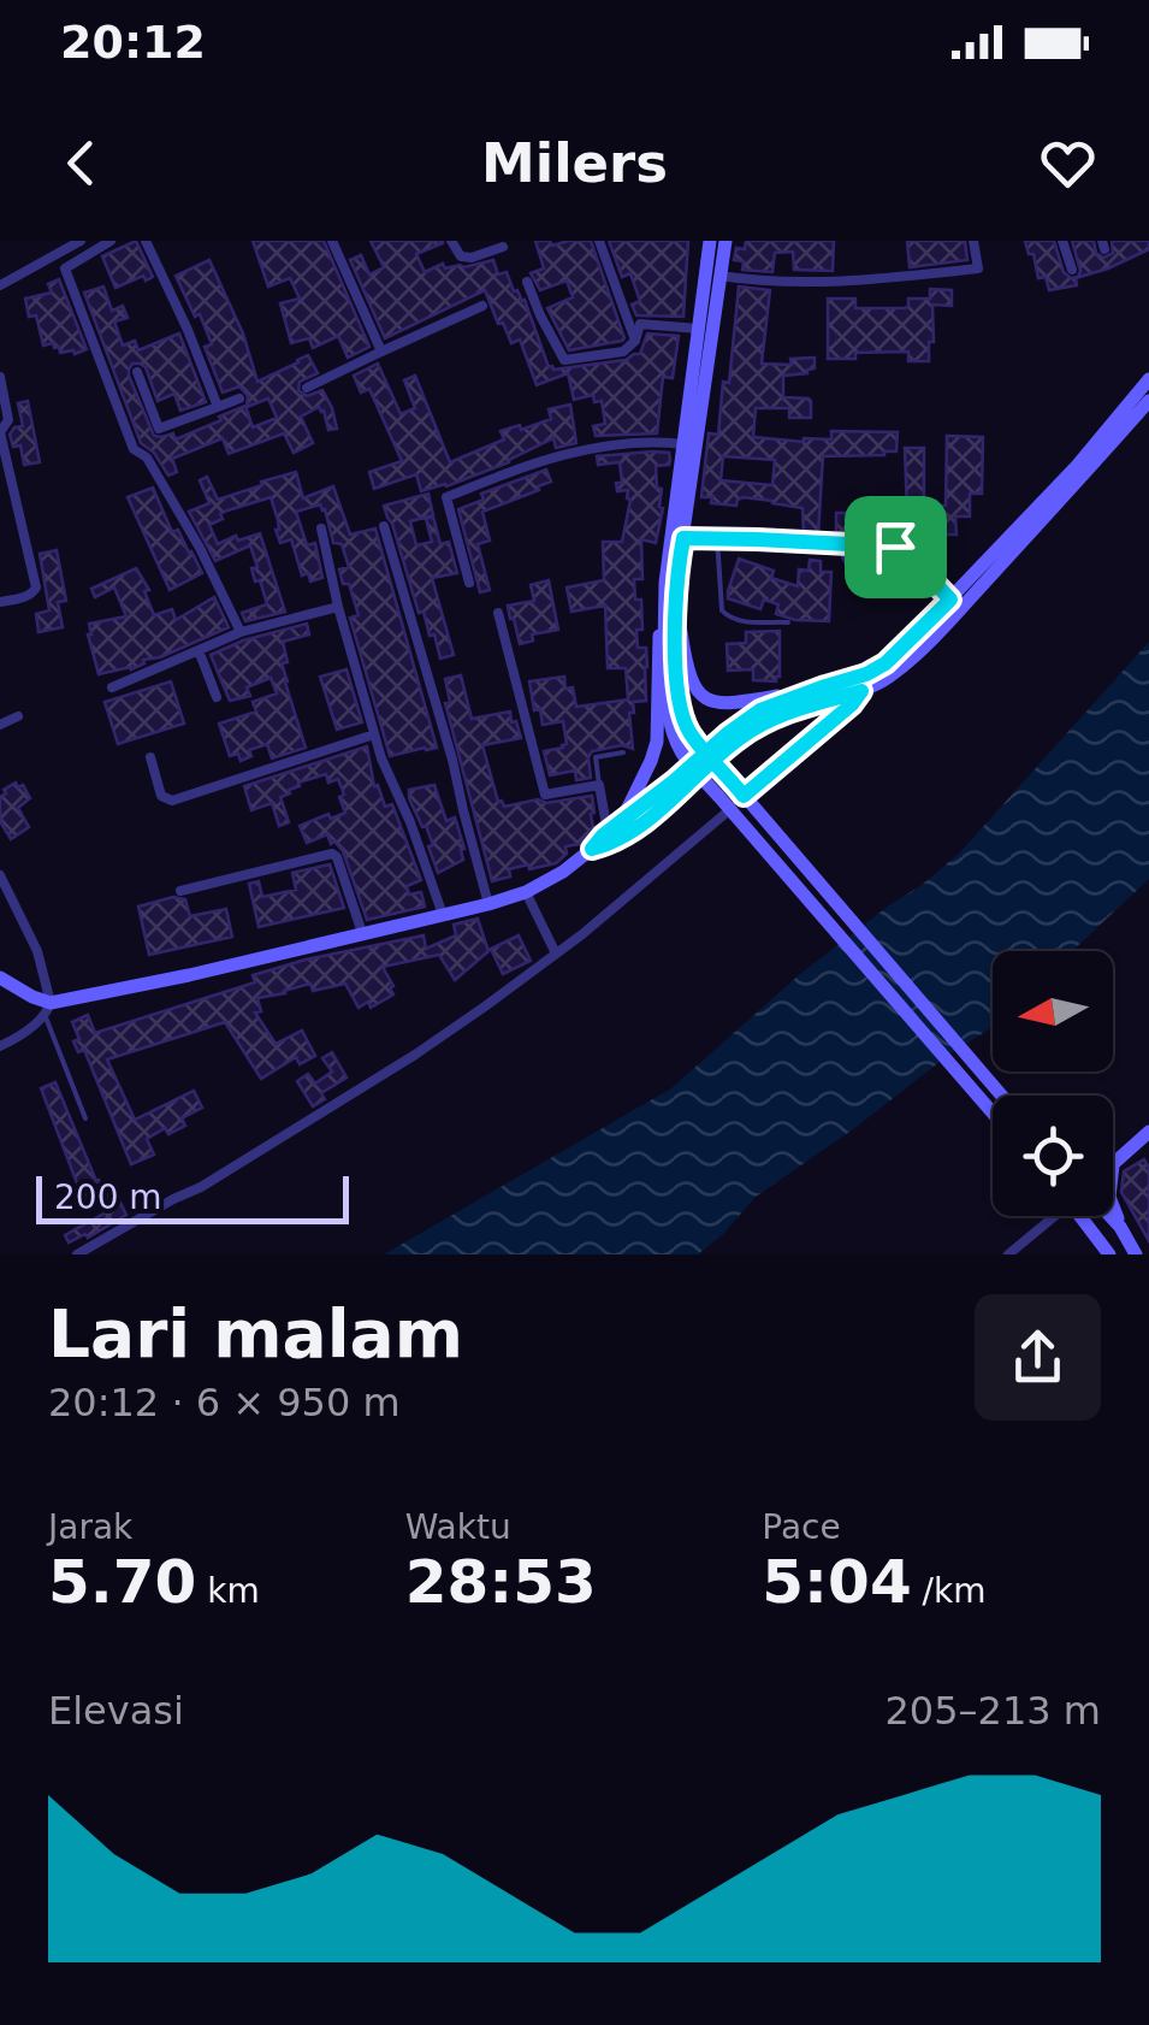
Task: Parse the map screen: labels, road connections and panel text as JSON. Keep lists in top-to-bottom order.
{
  "scale_bar": "200 m",
  "north": "left",
  "page": {
    "status": "20:12",
    "header": "Milers",
    "scale": "200 m",
    "heading": ["Lari malam", "20:12 · 6 × 950 m"],
    "stats": [
      ["Jarak", "5.70 km"],
      ["Waktu", "28:53"],
      ["Pace", "5:04 /km"]
    ],
    "chart": ["Elevasi", "205–213 m"]
  }
}
